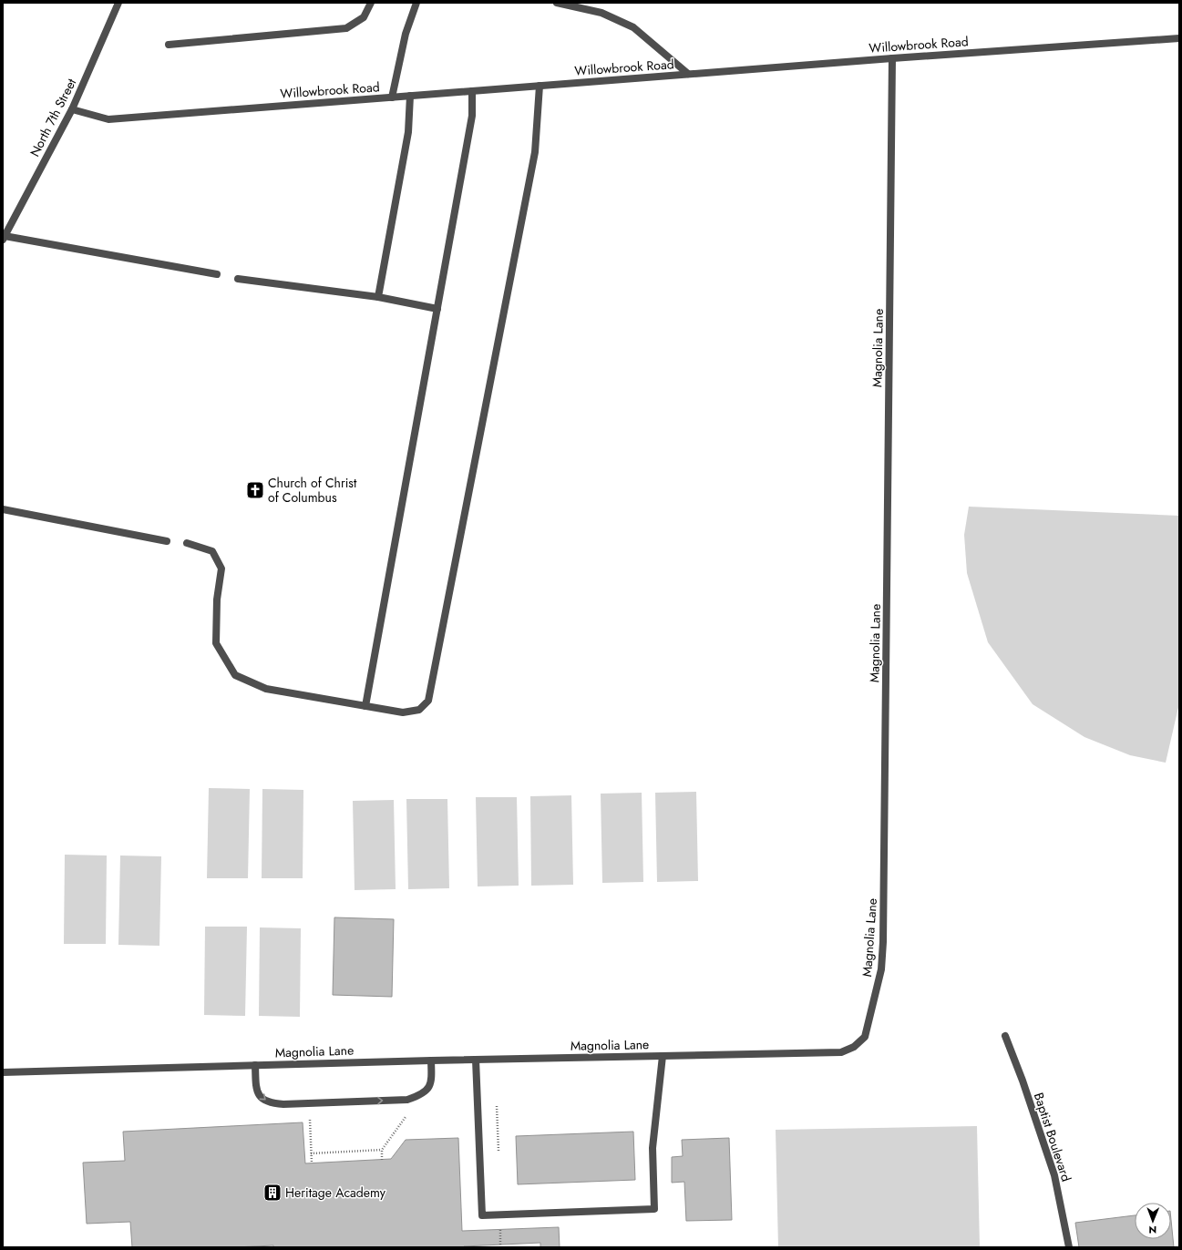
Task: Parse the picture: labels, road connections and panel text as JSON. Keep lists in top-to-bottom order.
{
  "streets": {
    "street": [
      "Willowbrook Road",
      "North 7th Street",
      "Magnolia Lane",
      "Baptist Boulevard"
    ]
  },
  "crossings": [
    ["Willowbrook Road", "North 7th Street"],
    ["Willowbrook Road", "Magnolia Lane"]
  ],
  "places": {
    "church": ["Church of Christ of Columbus"],
    "building": ["Heritage Academy"]
  },
  "north": "bottom"
}
